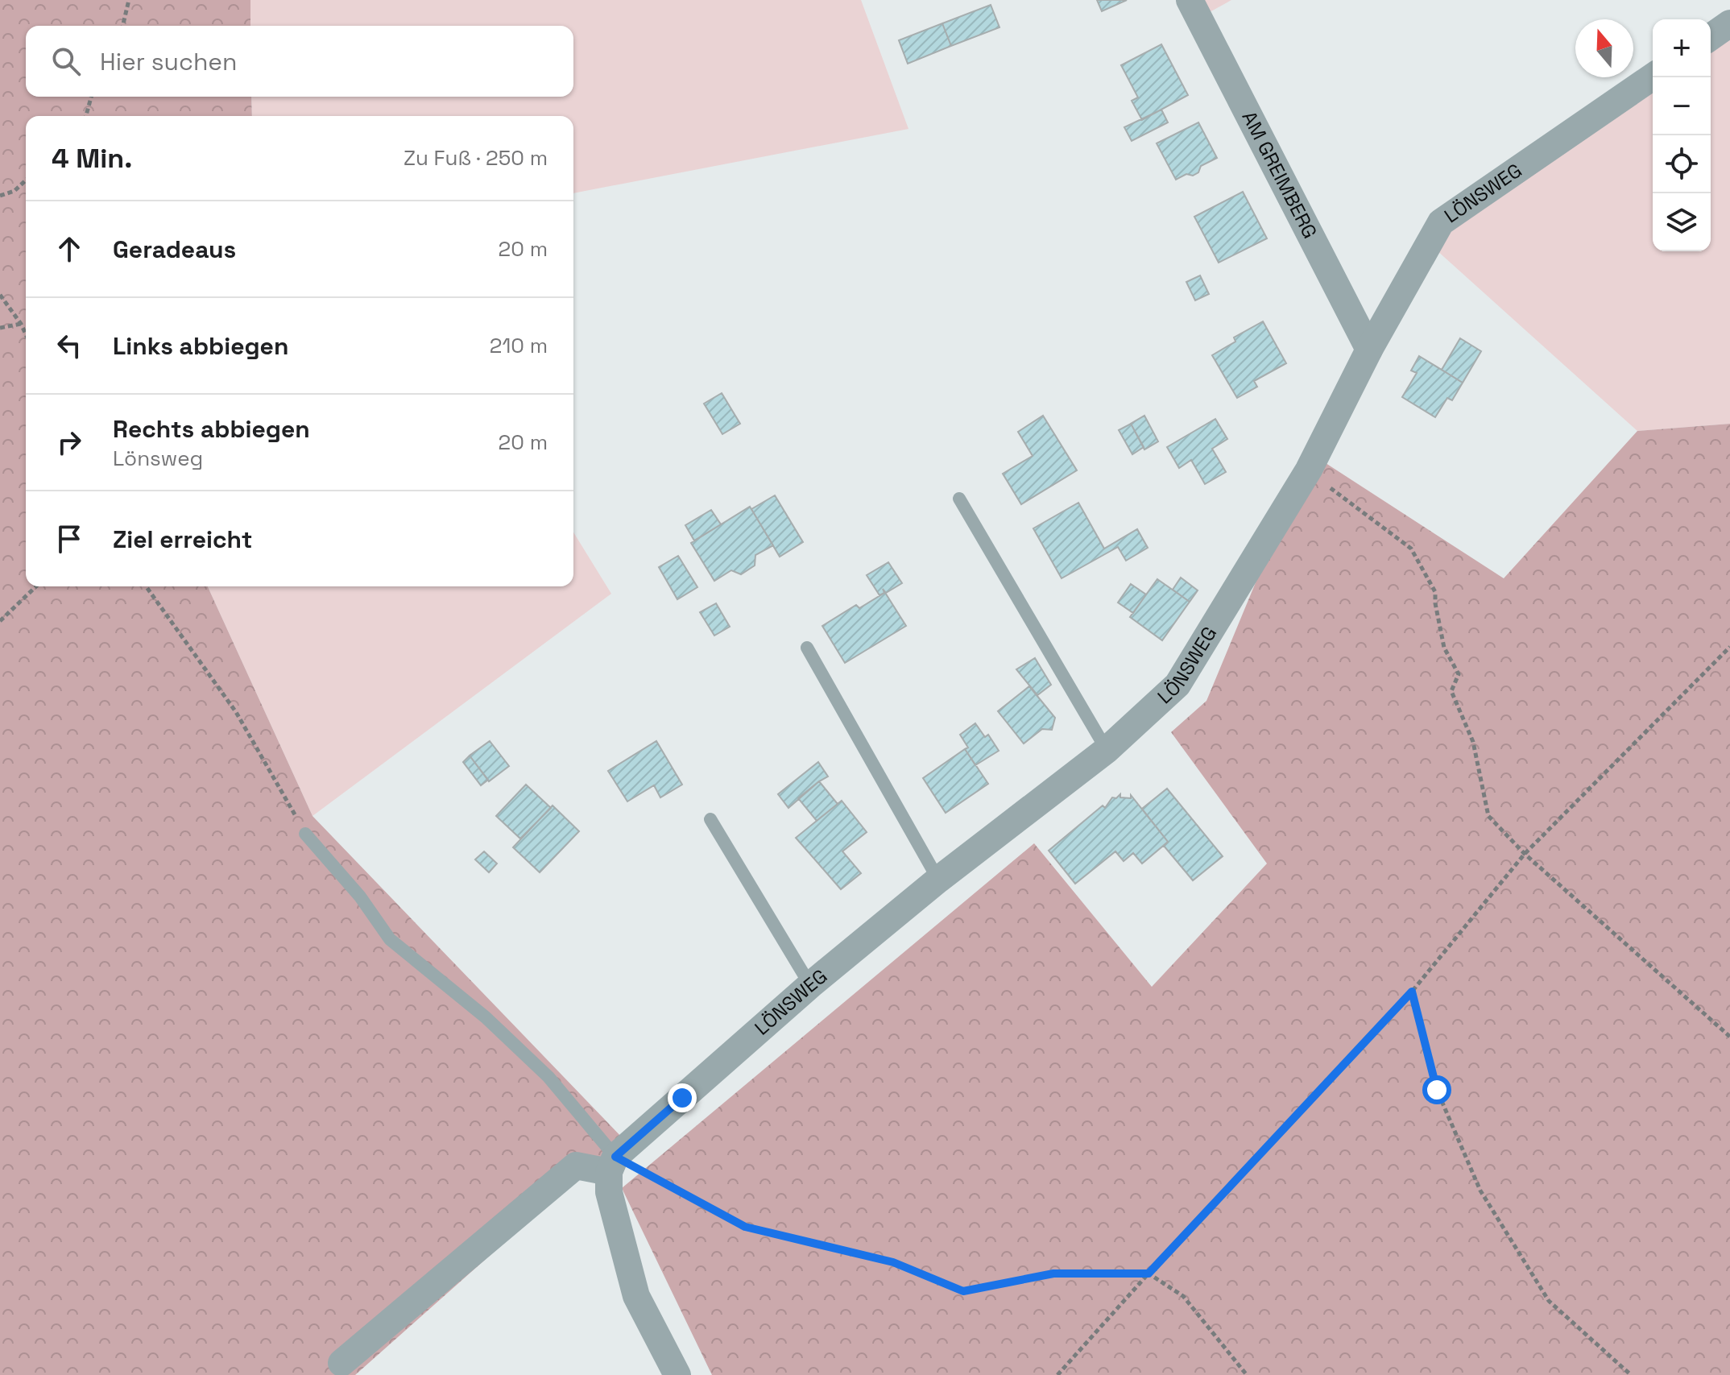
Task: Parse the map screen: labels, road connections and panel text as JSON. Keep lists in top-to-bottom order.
{
  "streets": {
    "street": ["AM GREIMBERG", "LÖNSWEG"]
  },
  "crossings": [
    ["AM GREIMBERG", "LÖNSWEG"]
  ],
  "north": "top",
  "page": {
    "map_buttons": ["+", "−"],
    "search": "Hier suchen",
    "heading": ["4 Min.", "Zu Fuß · 250 m"],
    "list": [
      ["Geradeaus", "20 m"],
      ["Links abbiegen", "210 m"],
      ["Rechts abbiegen", "Lönsweg", "20 m"],
      "Ziel erreicht"
    ]
  }
}
